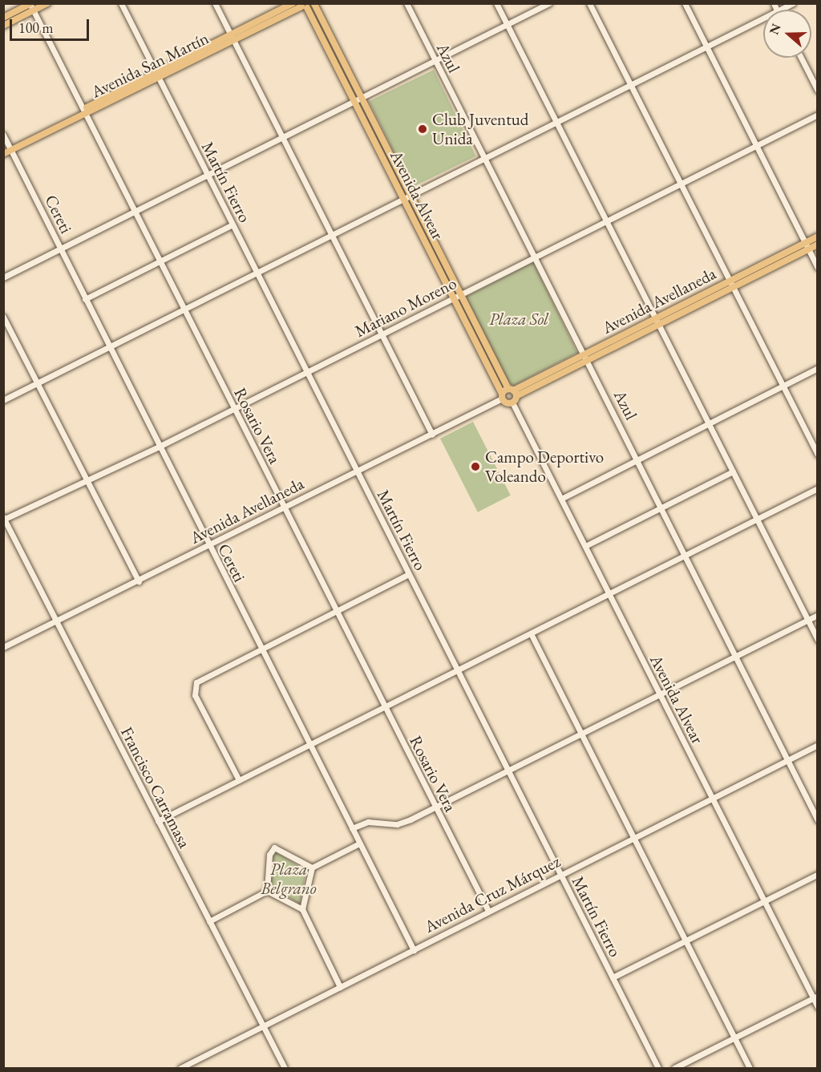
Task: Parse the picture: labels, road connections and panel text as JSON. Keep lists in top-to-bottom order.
{
  "streets": {
    "main road": ["Avenida San Martín", "Avenida Alvear", "Avenida Avellaneda"],
    "street": [
      "Azul",
      "Martín Fierro",
      "Cereti",
      "Mariano Moreno",
      "Rosario Vera",
      "Francisco Carramasa",
      "Avenida Cruz Márquez"
    ]
  },
  "crossings": [
    ["Azul", "Avenida Avellaneda"],
    ["Azul", "Mariano Moreno"],
    ["Azul", "Avenida Cruz Márquez"],
    ["Avenida San Martín", "Martín Fierro"],
    ["Avenida San Martín", "Avenida Alvear"],
    ["Avenida San Martín", "Cereti"],
    ["Avenida San Martín", "Rosario Vera"],
    ["Martín Fierro", "Avenida Avellaneda"],
    ["Martín Fierro", "Mariano Moreno"],
    ["Martín Fierro", "Avenida Cruz Márquez"],
    ["Avenida Alvear", "Avenida Avellaneda"],
    ["Avenida Alvear", "Mariano Moreno"],
    ["Avenida Alvear", "Avenida Cruz Márquez"],
    ["Cereti", "Avenida Avellaneda"],
    ["Cereti", "Mariano Moreno"],
    ["Cereti", "Avenida Cruz Márquez"],
    ["Avenida Avellaneda", "Rosario Vera"],
    ["Avenida Avellaneda", "Francisco Carramasa"],
    ["Mariano Moreno", "Rosario Vera"],
    ["Mariano Moreno", "Francisco Carramasa"],
    ["Rosario Vera", "Avenida Cruz Márquez"],
    ["Francisco Carramasa", "Avenida Cruz Márquez"]
  ],
  "parks": ["Plaza Sol", "Plaza Belgrano"],
  "places": ["Club Juventud Unida", "Campo Deportivo Voleando"],
  "scale_bar": "100 m",
  "north": "left"
}
